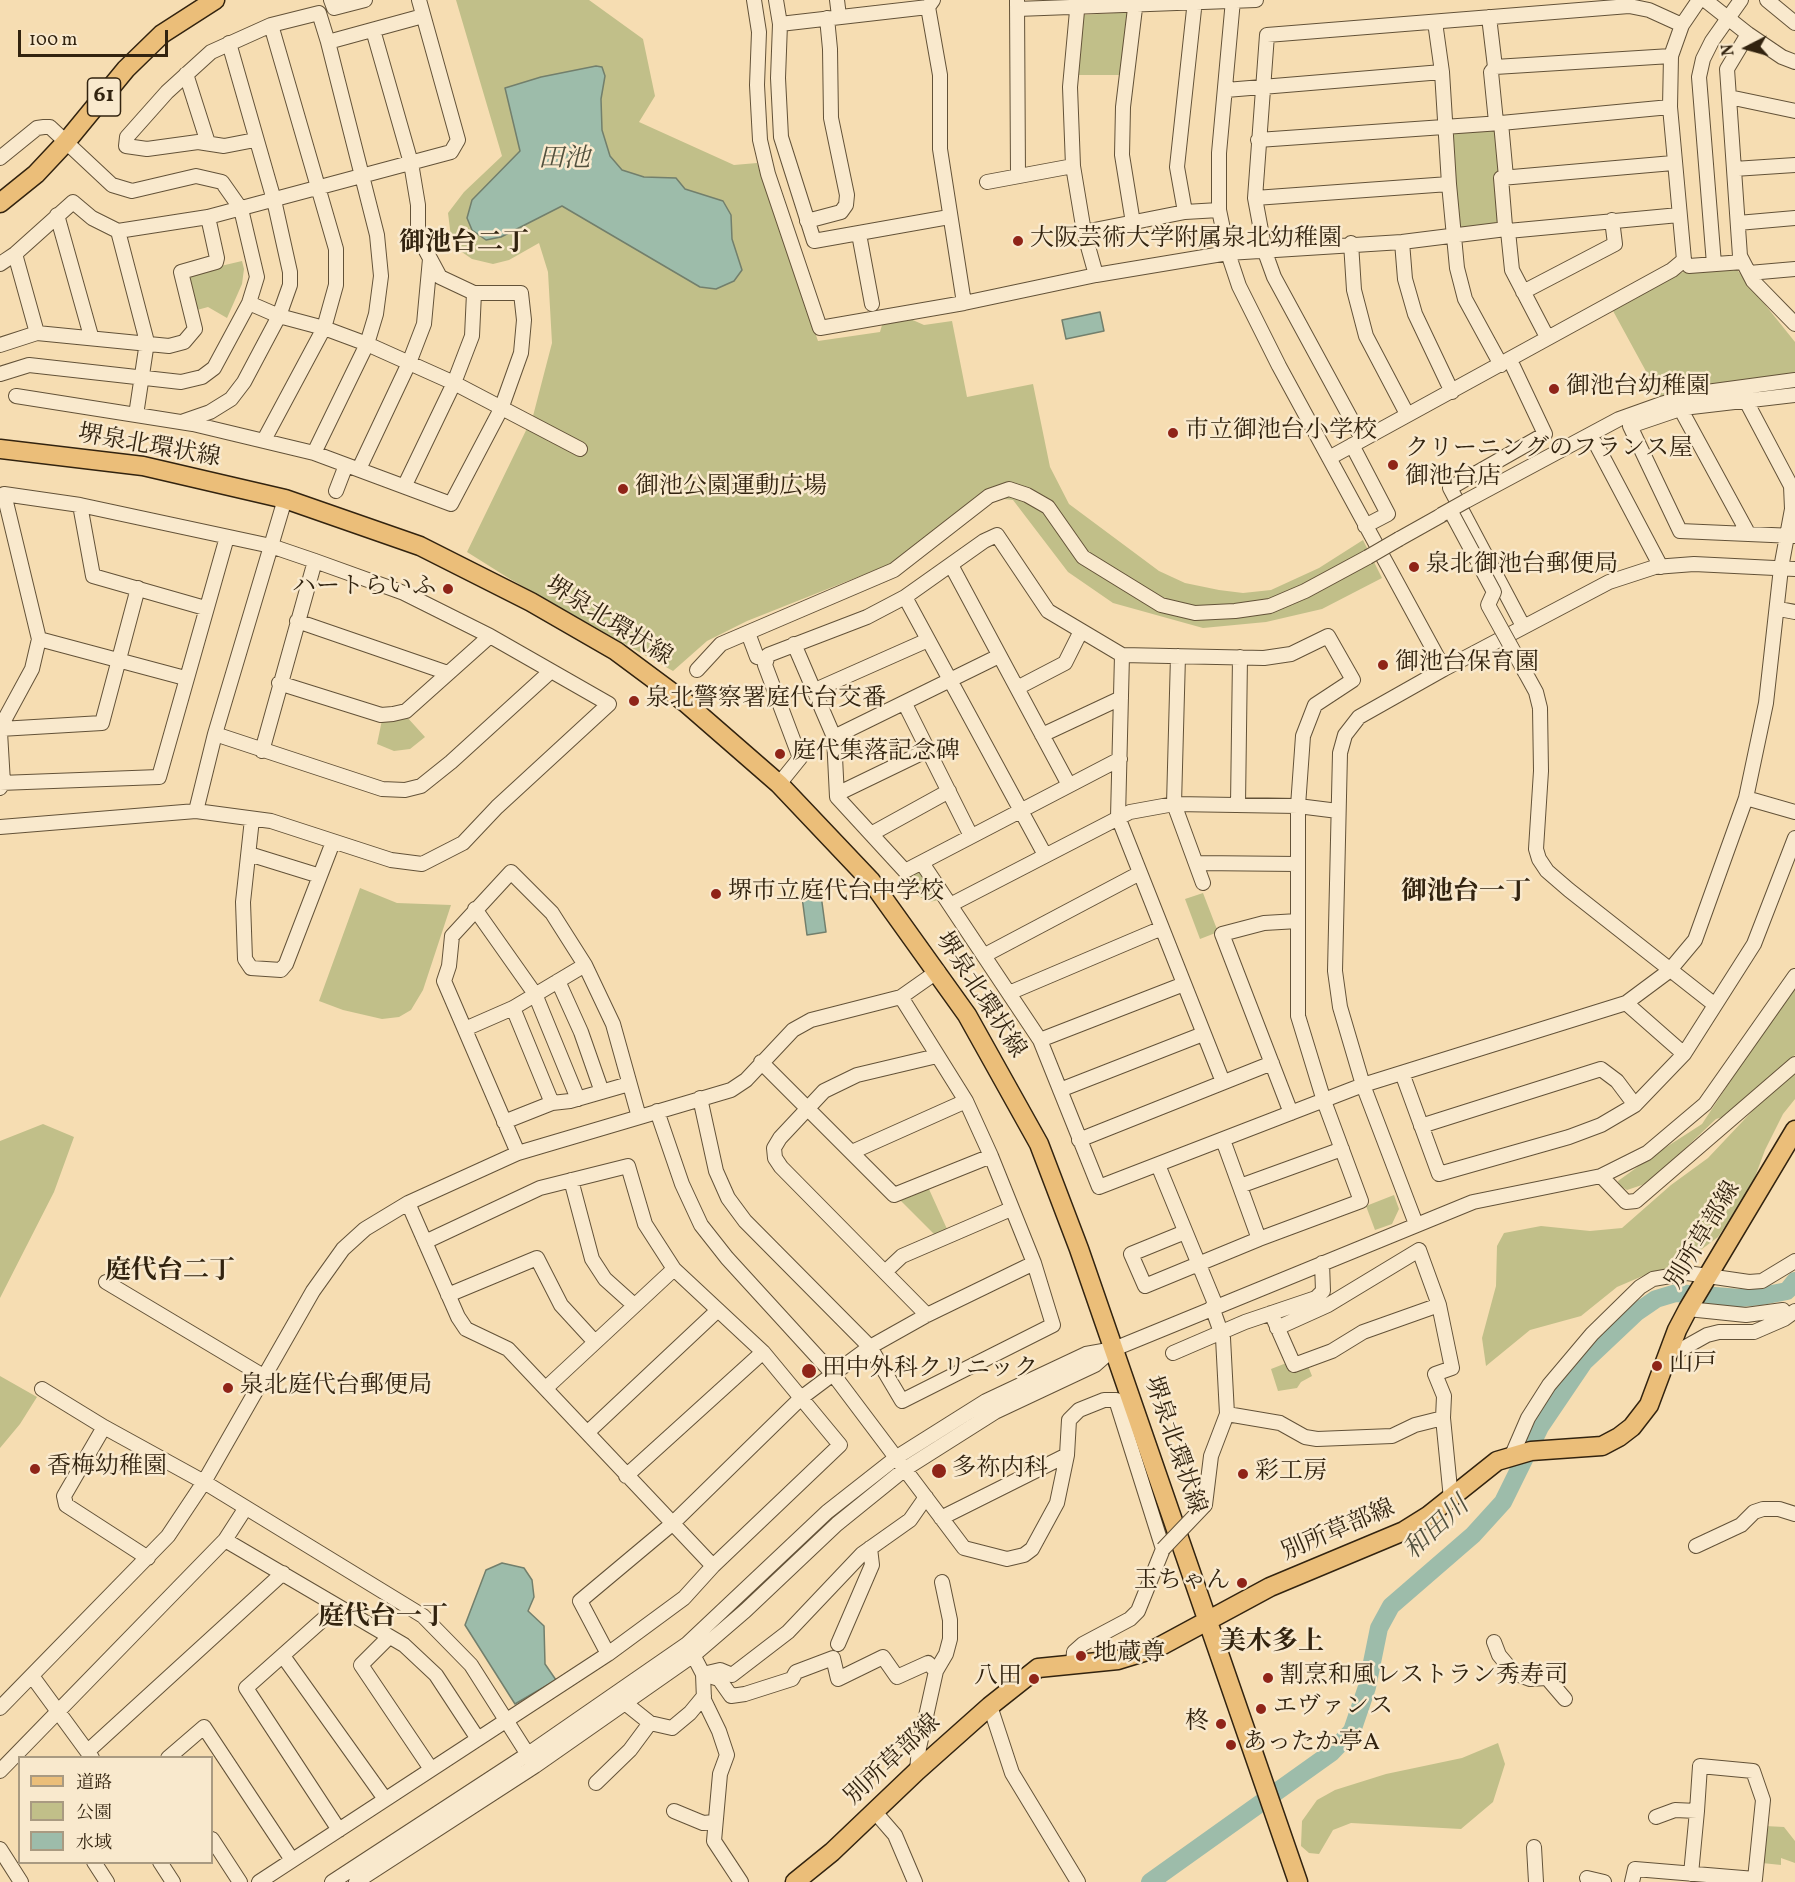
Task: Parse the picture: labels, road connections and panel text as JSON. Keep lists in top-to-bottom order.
{
  "streets": {
    "main road": ["61", "堺泉北環状線", "別所草部線"]
  },
  "crossings": [
    ["堺泉北環状線", "別所草部線"]
  ],
  "districts": [
    "御池台二丁",
    "御池台一丁",
    "庭代台二丁",
    "庭代台一丁",
    "美木多上"
  ],
  "water": ["田池", "和田川"],
  "places": [
    "大阪芸術大学附属泉北幼稚園",
    "御池台幼稚園",
    "市立御池台小学校",
    "クリーニングのフランス屋 御池台店",
    "御池公園運動広場",
    "泉北御池台郵便局",
    "ハートらいふ",
    "御池台保育園",
    "泉北警察署庭代台交番",
    "庭代集落記念碑",
    "堺市立庭代台中学校",
    "山戸",
    "田中外科クリニック",
    "泉北庭代台郵便局",
    "香梅幼稚園",
    "多祢内科",
    "彩工房",
    "玉ちゃん",
    "地蔵尊",
    "割烹和風レストラン秀寿司",
    "八田",
    "エヴァンス",
    "柊",
    "あったか亭A"
  ],
  "legend": ["道路", "公園", "水域"],
  "scale_bar": "100 m",
  "north": "left"
}
